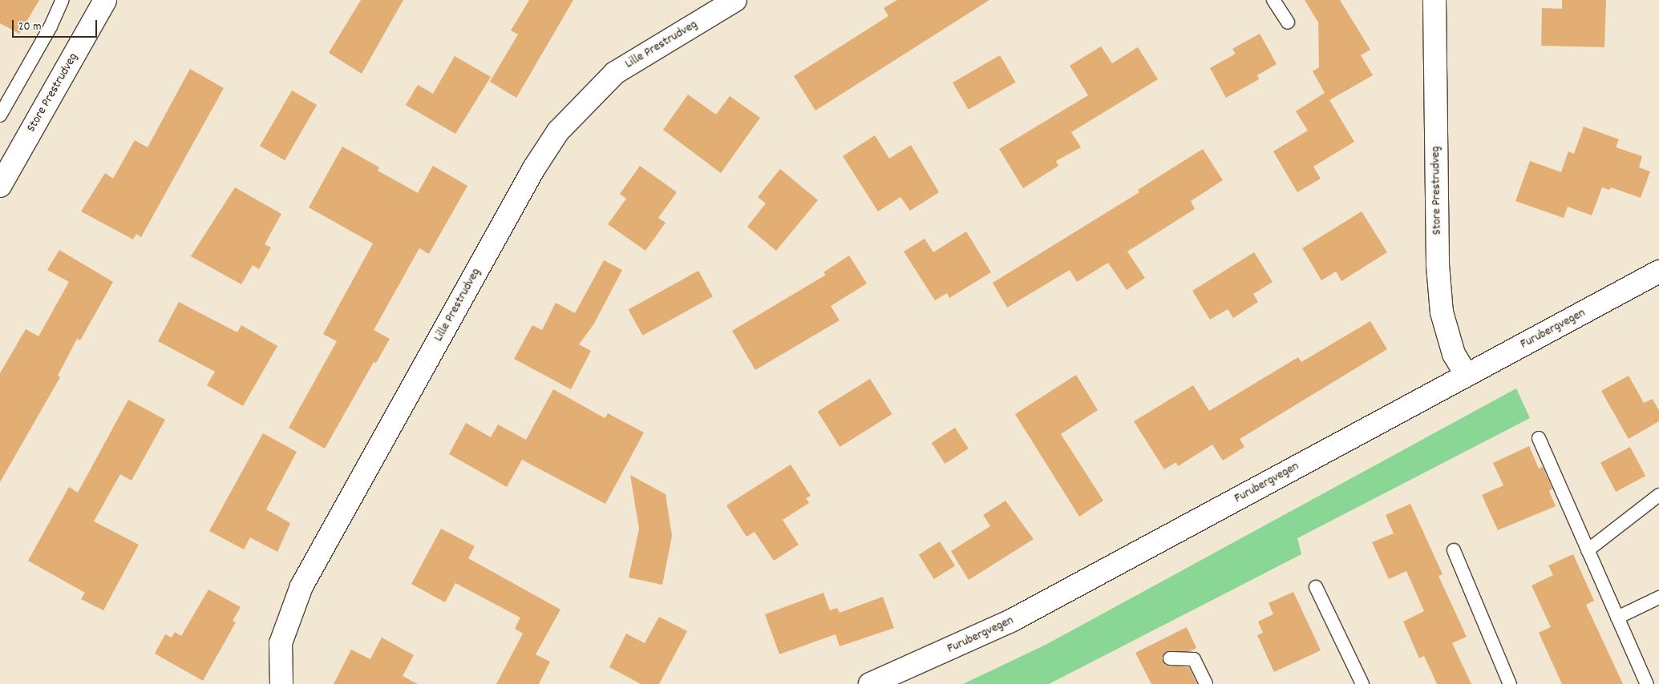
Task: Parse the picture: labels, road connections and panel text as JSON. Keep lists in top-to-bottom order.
{
  "streets": {
    "street": ["Lille Prestrudveg", "Store Prestrudveg", "Furubergvegen"]
  },
  "crossings": [
    ["Store Prestrudveg", "Furubergvegen"]
  ],
  "scale_bar": "20 m"
}
